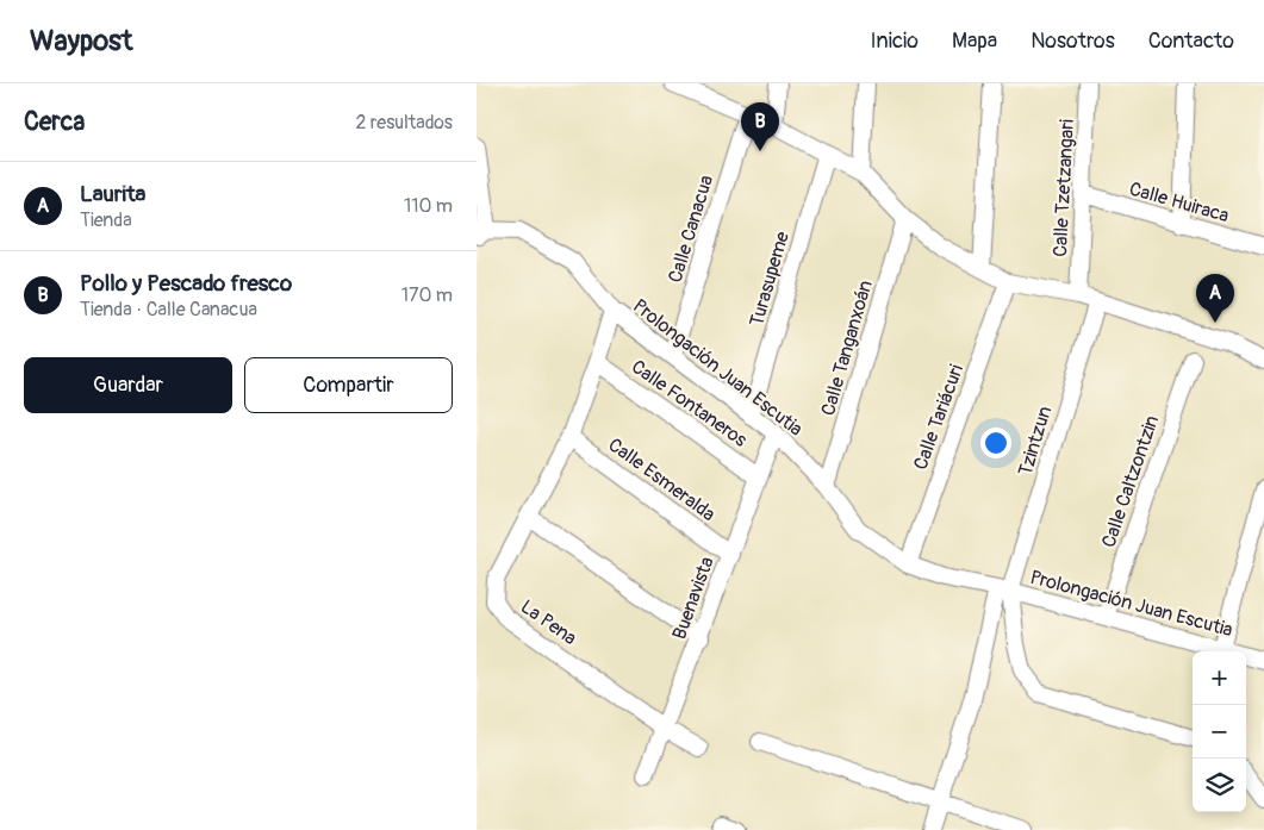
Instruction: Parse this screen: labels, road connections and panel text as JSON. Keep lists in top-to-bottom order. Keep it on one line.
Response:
{"streets":{"street":["Calle Tzetzangari","Calle Huiraca","Calle Canacua","Turasupeme","Calle Tanganxoán","Prolongación Juan Escutia","Calle Fontaneros","Calle Tariácuri","Tzintzun","Calle Esmeralda","Calle Caltzontzin","Buenavista","La Pena"]},"crossings":[["Calle Tzetzangari","Calle Huiraca"],["Calle Canacua","Prolongación Juan Escutia"],["Turasupeme","Prolongación Juan Escutia"],["Calle Tanganxoán","Prolongación Juan Escutia"],["Prolongación Juan Escutia","Calle Tariácuri"],["Prolongación Juan Escutia","Tzintzun"],["Prolongación Juan Escutia","Calle Caltzontzin"],["Prolongación Juan Escutia","Buenavista"],["Prolongación Juan Escutia","La Pena"],["Calle Fontaneros","Buenavista"],["Calle Fontaneros","La Pena"],["Calle Esmeralda","Buenavista"],["Calle Esmeralda","La Pena"],["Buenavista","La Pena"]],"page":{"header":"Waypost","nav":["Inicio","Mapa","Nosotros","Contacto"],"heading":["Cerca","2 resultados"],"pins":["B","A"],"list":[{"mark":"A","name":"Laurita","note":"Tienda","value":"110 m"},{"mark":"B","name":"Pollo y Pescado fresco","note":"Tienda · Calle Canacua","value":"170 m"}],"buttons":["Guardar","Compartir"],"map_buttons":["+","−"]}}
